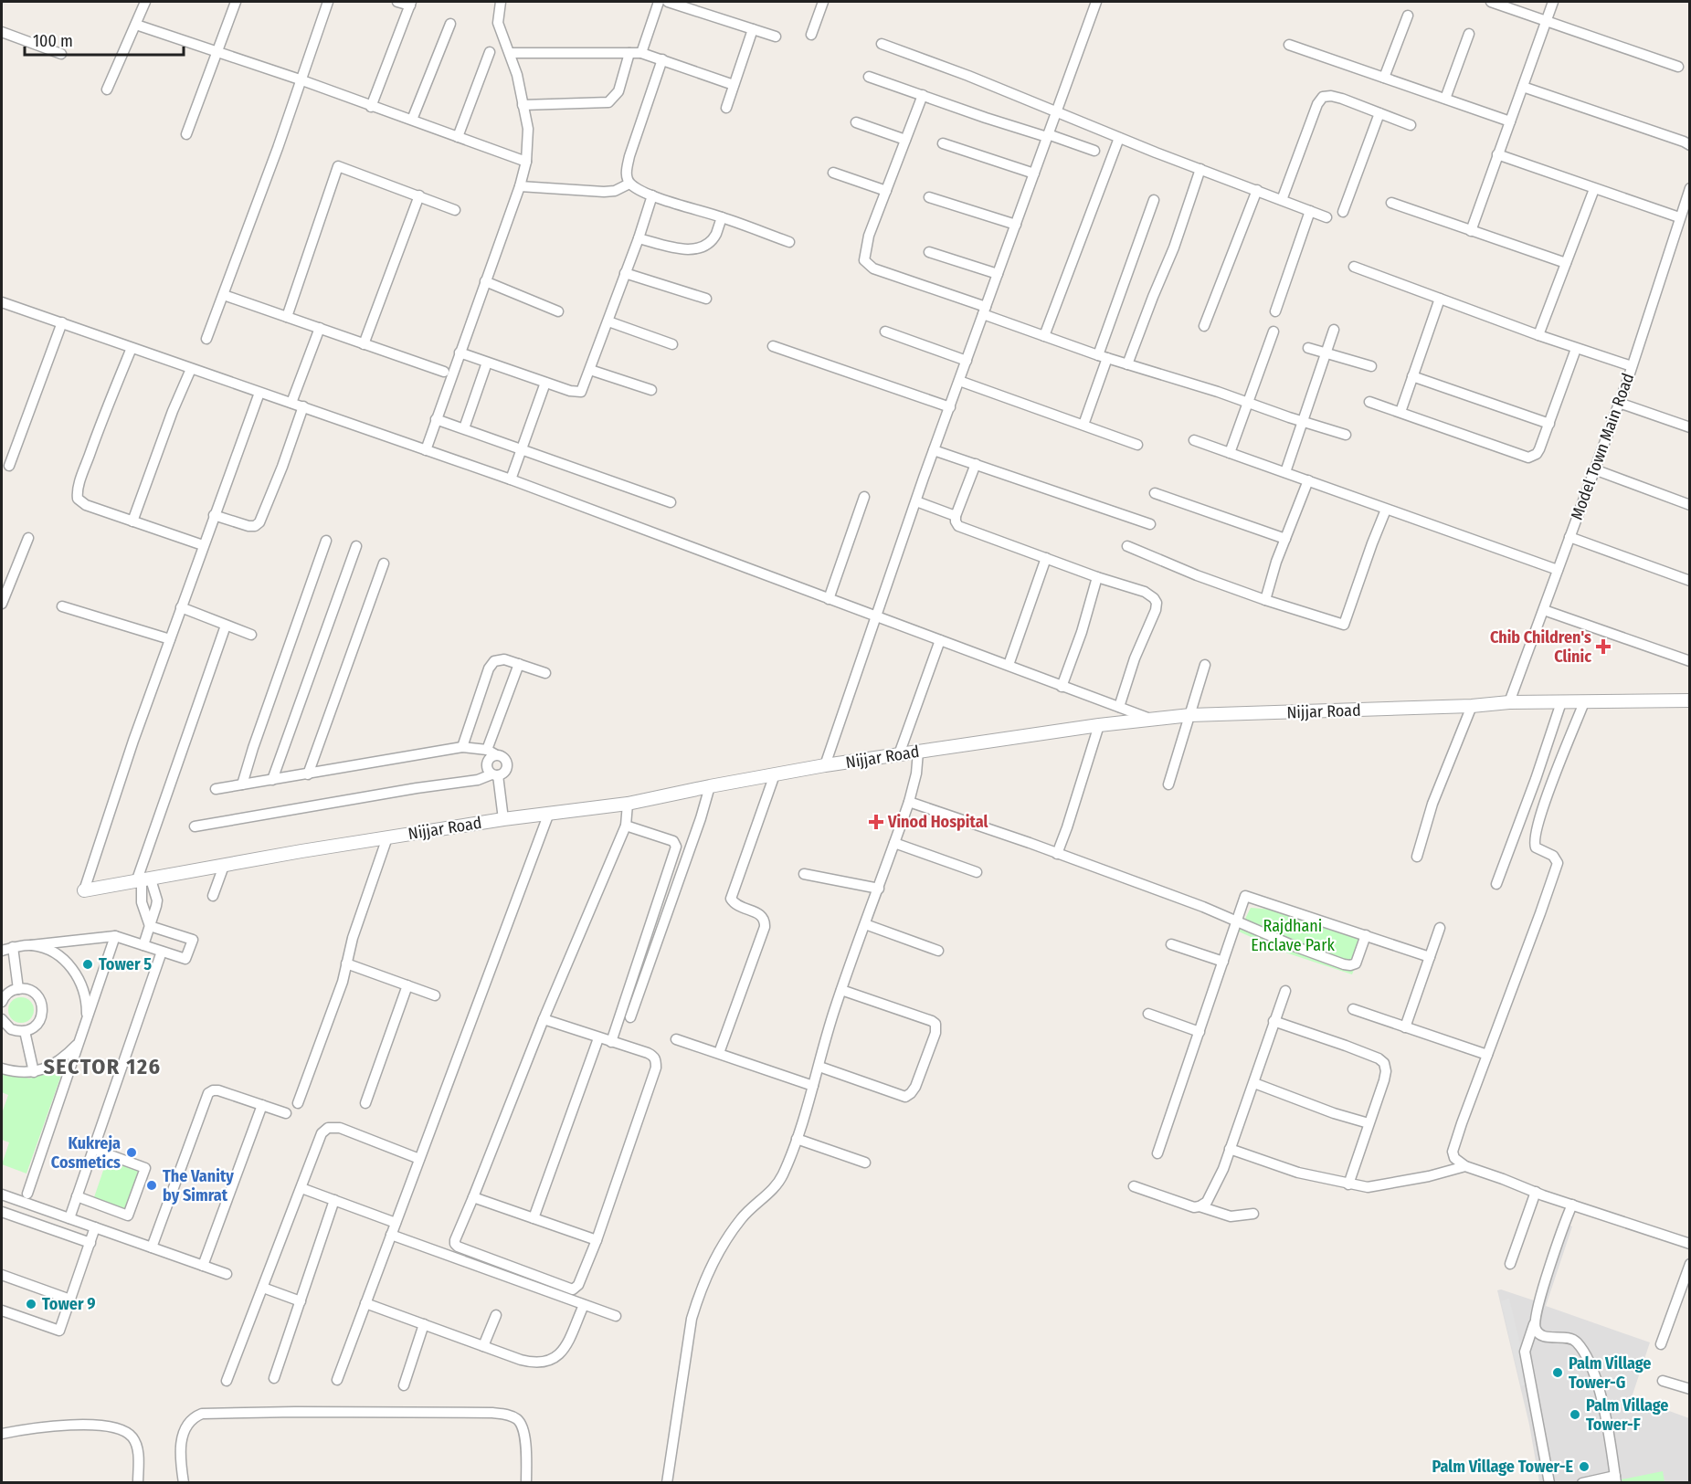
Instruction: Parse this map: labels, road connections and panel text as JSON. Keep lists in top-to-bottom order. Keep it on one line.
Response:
{"streets":{"street":["Model Town Main Road","Nijjar Road"]},"crossings":[["Model Town Main Road","Nijjar Road"]],"districts":["SECTOR 126"],"parks":["Rajdhani Enclave Park"],"places":{"health":["Chib Children's Clinic","Vinod Hospital"],"other":["Tower 5","Kukreja Cosmetics","The Vanity by Simrat","Tower 9","Palm Village Tower-G","Palm Village Tower-F","Palm Village Tower-E"]},"scale_bar":"100 m"}
